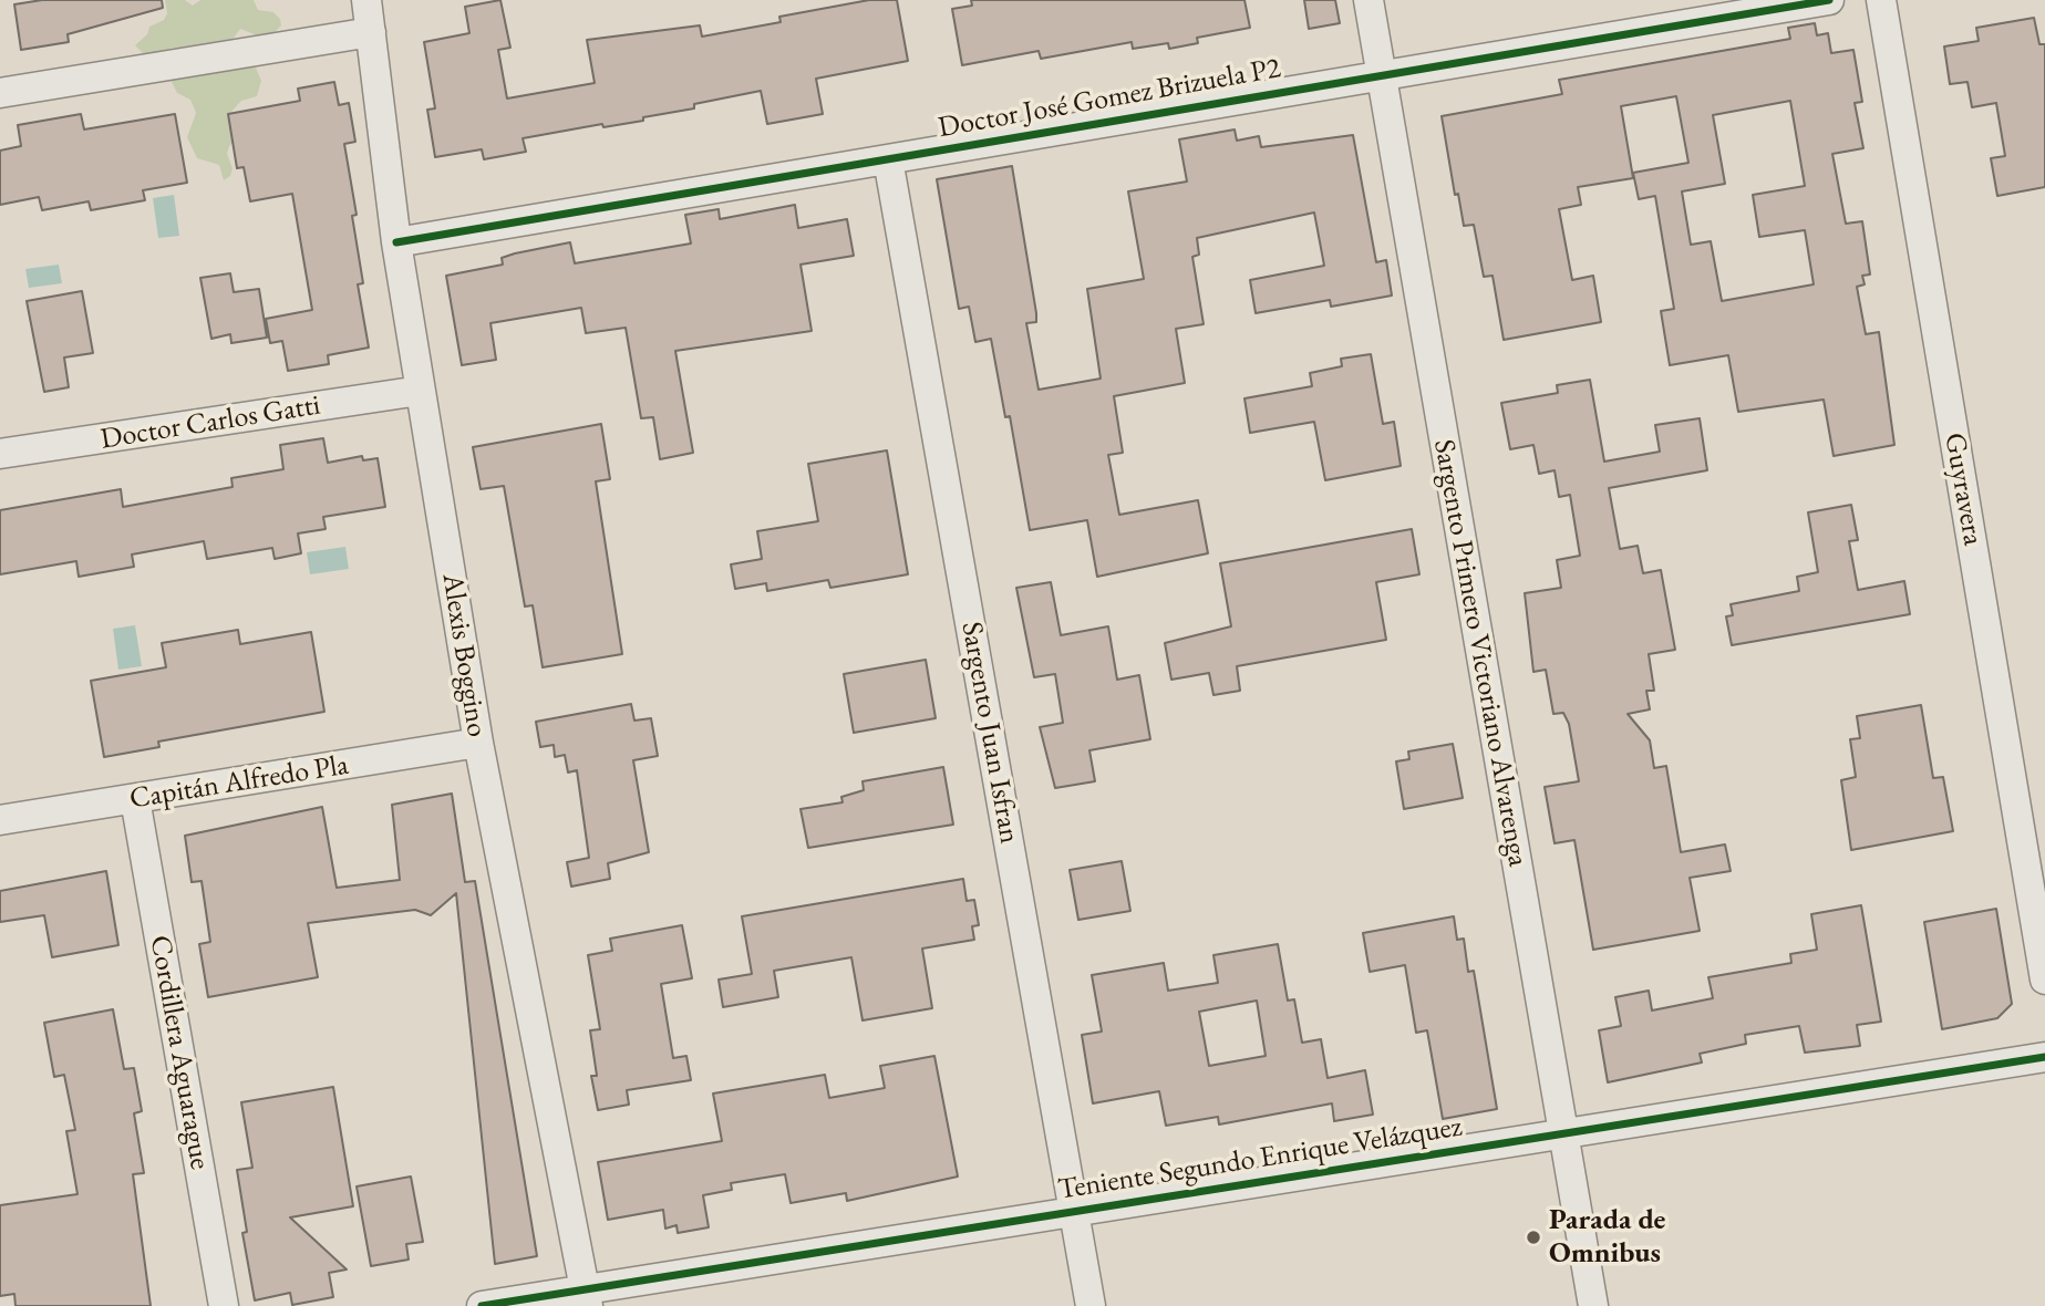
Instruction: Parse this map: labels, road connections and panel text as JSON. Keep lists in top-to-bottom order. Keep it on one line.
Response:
{"streets":{"street":["Doctor José Gomez Brizuela P2","Doctor Carlos Gatti","Guyravera","Sargento Primero Victoriano Alvarenga","Alexis Boggino","Sargento Juan Isfran","Capitán Alfredo Pla","Cordillera Aguarague","Teniente Segundo Enrique Velázquez"]},"crossings":[["Doctor José Gomez Brizuela P2","Sargento Primero Victoriano Alvarenga"],["Doctor José Gomez Brizuela P2","Alexis Boggino"],["Doctor José Gomez Brizuela P2","Sargento Juan Isfran"],["Doctor Carlos Gatti","Alexis Boggino"],["Sargento Primero Victoriano Alvarenga","Teniente Segundo Enrique Velázquez"],["Alexis Boggino","Capitán Alfredo Pla"],["Alexis Boggino","Teniente Segundo Enrique Velázquez"],["Sargento Juan Isfran","Teniente Segundo Enrique Velázquez"],["Capitán Alfredo Pla","Cordillera Aguarague"]],"places":["Parada de Omnibus"]}
